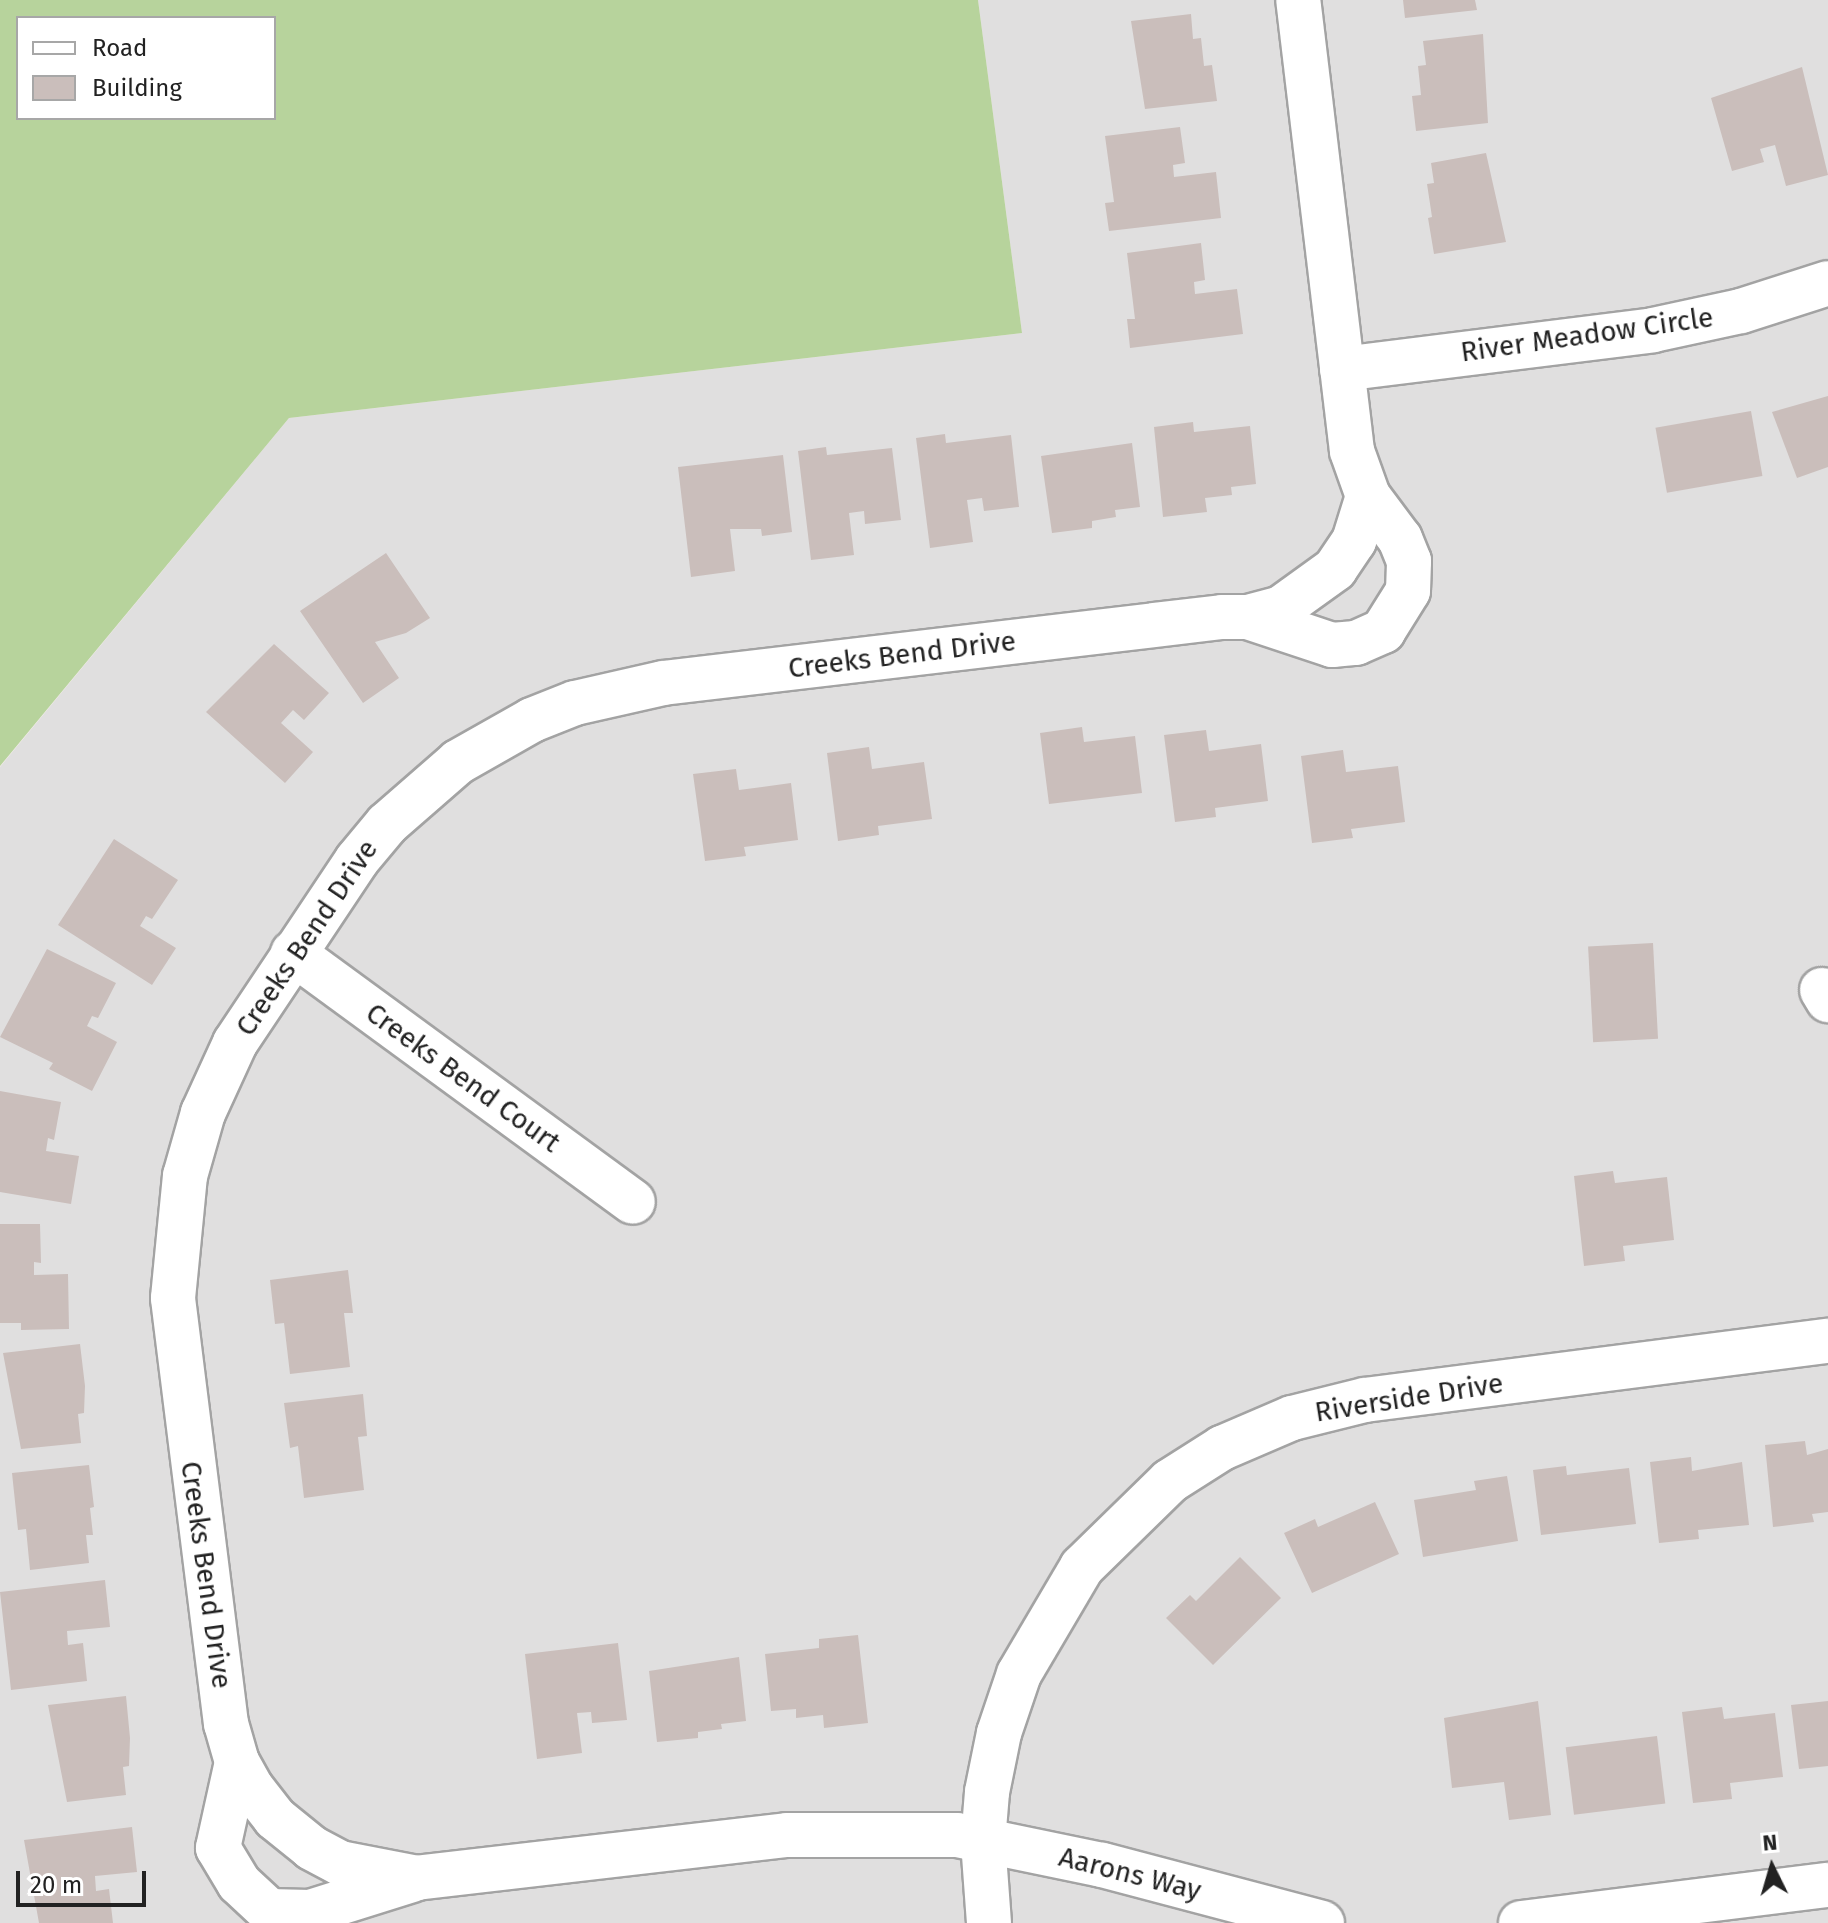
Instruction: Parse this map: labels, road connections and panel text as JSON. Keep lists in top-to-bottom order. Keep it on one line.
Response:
{"streets":{"street":["River Meadow Circle","Creeks Bend Drive","Creeks Bend Court","Riverside Drive","Aarons Way"]},"crossings":[["Creeks Bend Drive","Creeks Bend Court"],["Creeks Bend Drive","Riverside Drive"],["Creeks Bend Drive","Aarons Way"],["Riverside Drive","Aarons Way"]],"legend":["Road","Building"],"scale_bar":"20 m","north":"top"}
